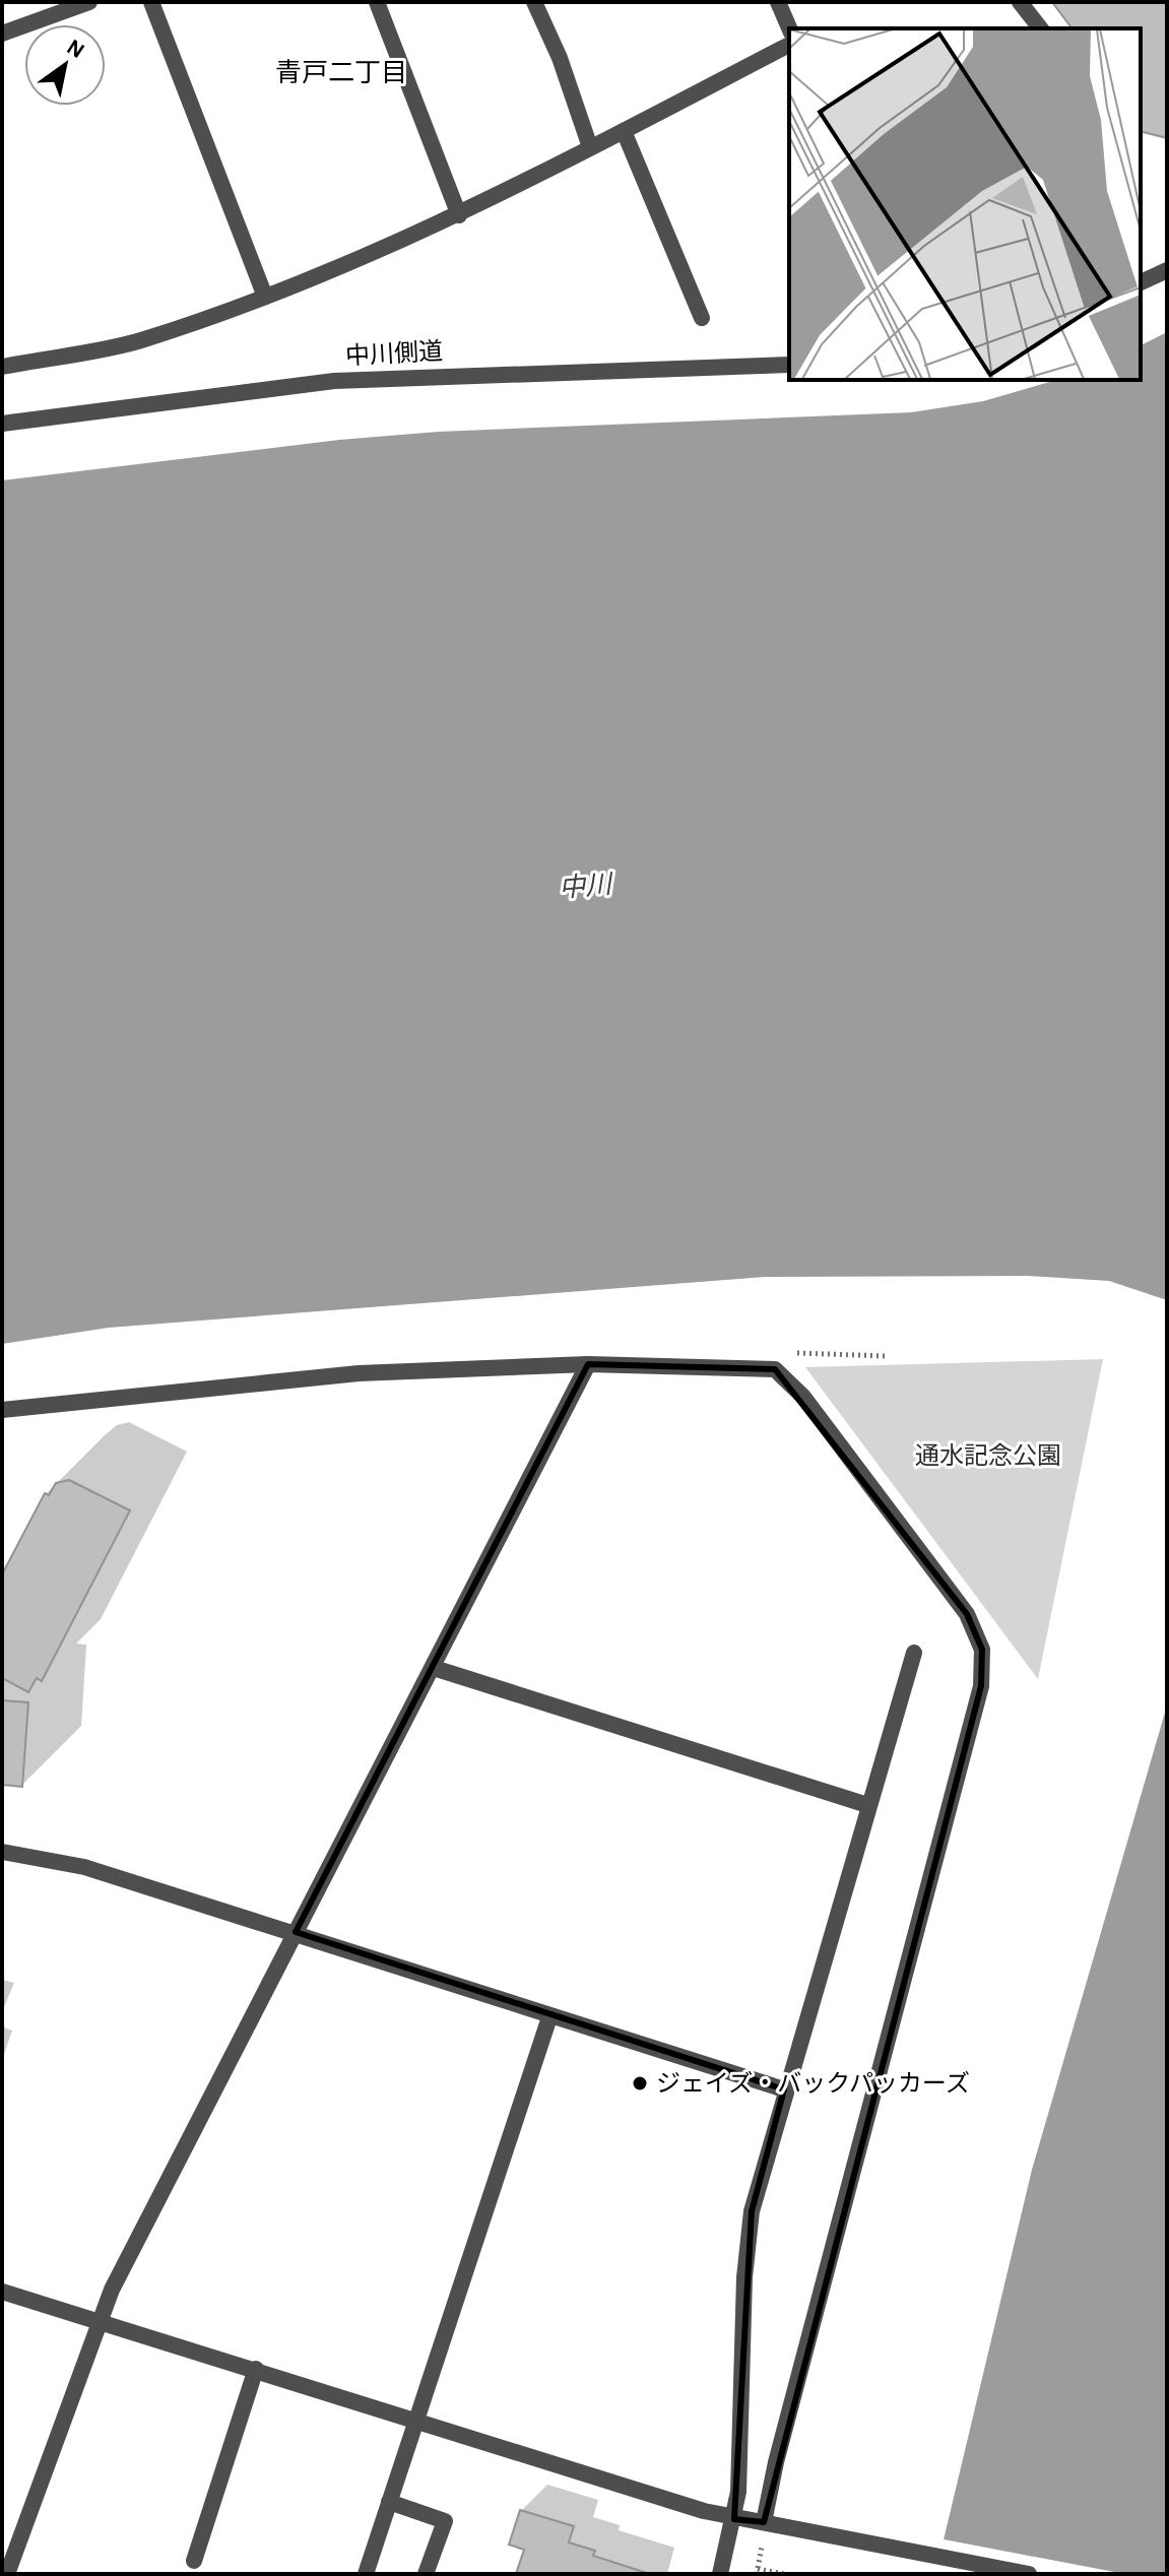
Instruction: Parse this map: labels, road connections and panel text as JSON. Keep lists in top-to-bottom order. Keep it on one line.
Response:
{"streets":{"street":["中川側道"]},"districts":["青戸二丁目"],"water":["中川"],"parks":["通水記念公園"],"places":["ジェイズ・バックパッカーズ"],"north":"top right"}
